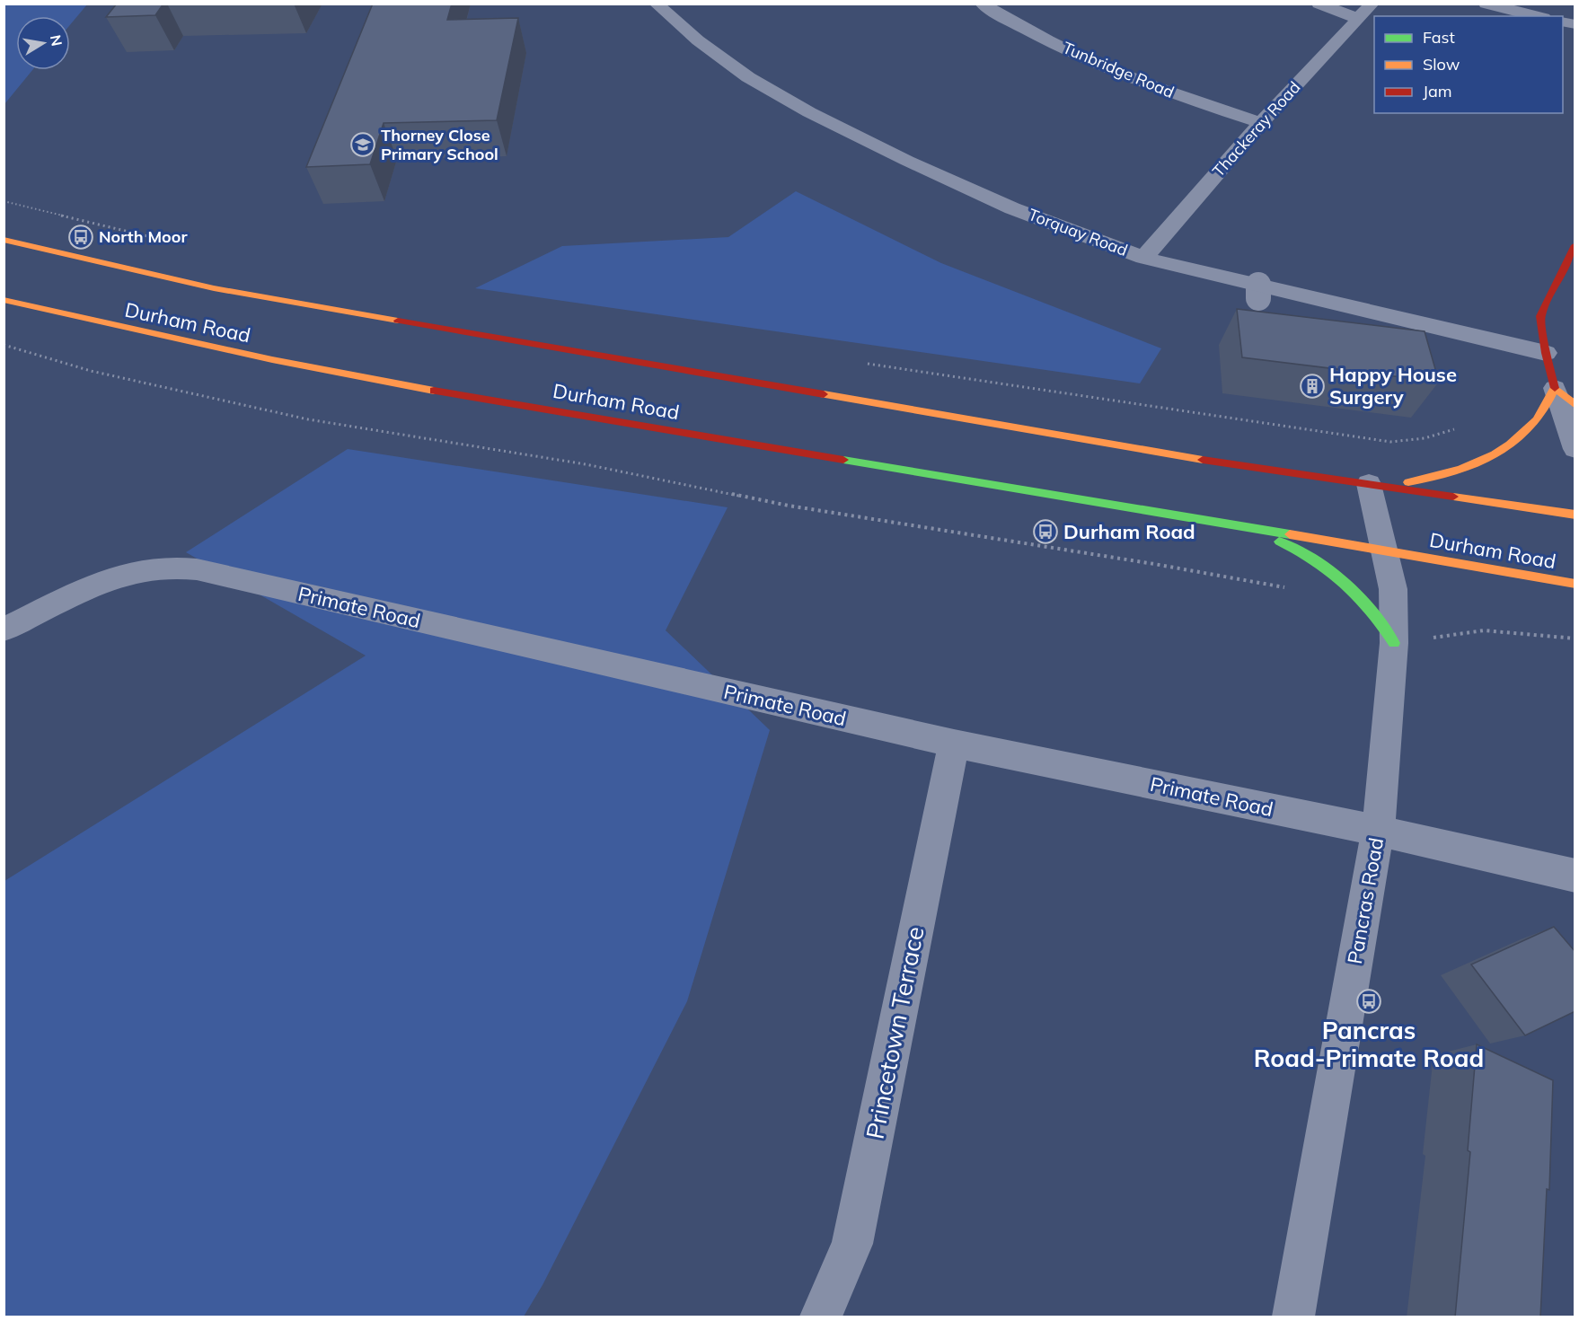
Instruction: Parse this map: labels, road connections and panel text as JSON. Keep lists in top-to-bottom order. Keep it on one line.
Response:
{"streets":{"main road":["Durham Road"],"street":["Tunbridge Road","Thackeray Road","Torquay Road","Primate Road","Pancras Road","Princetown Terrace"]},"crossings":[["Tunbridge Road","Thackeray Road"],["Thackeray Road","Torquay Road"],["Durham Road","Pancras Road"],["Primate Road","Pancras Road"],["Primate Road","Princetown Terrace"]],"places":{"school or university":["Thorney Close Primary School"],"bus stop":["North Moor","Durham Road","Pancras Road-Primate Road"],"building":["Happy House Surgery"]},"legend":["Fast","Slow","Jam"],"north":"right"}
